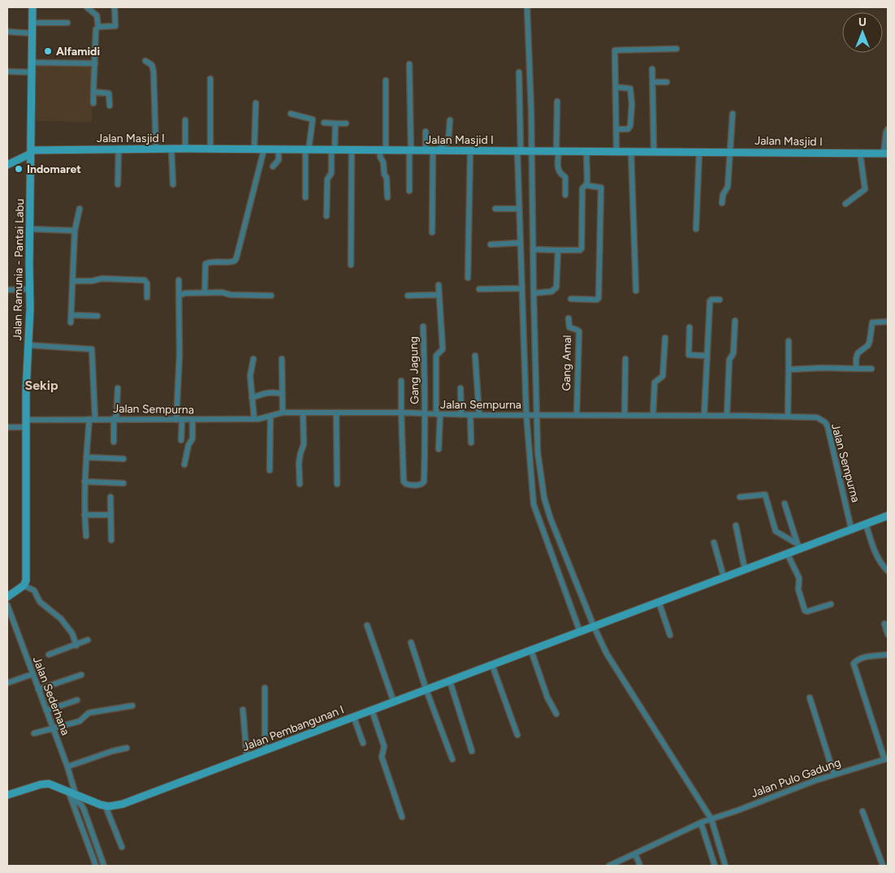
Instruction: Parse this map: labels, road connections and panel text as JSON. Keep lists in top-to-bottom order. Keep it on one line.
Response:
{"streets":{"main road":["Jalan Masjid I","Jalan Ramunia - Pantai Labu","Jalan Pembangunan I"],"street":["Gang Amal","Gang Jagung","Jalan Sempurna","Jalan Sederhana","Jalan Pulo Gadung"]},"crossings":[["Jalan Masjid I","Jalan Ramunia - Pantai Labu"],["Jalan Ramunia - Pantai Labu","Jalan Sempurna"],["Gang Amal","Jalan Sempurna"],["Gang Jagung","Jalan Sempurna"],["Jalan Sempurna","Jalan Pembangunan I"]],"districts":["Sekip"],"places":["Alfamidi","Indomaret"],"north":"top"}
